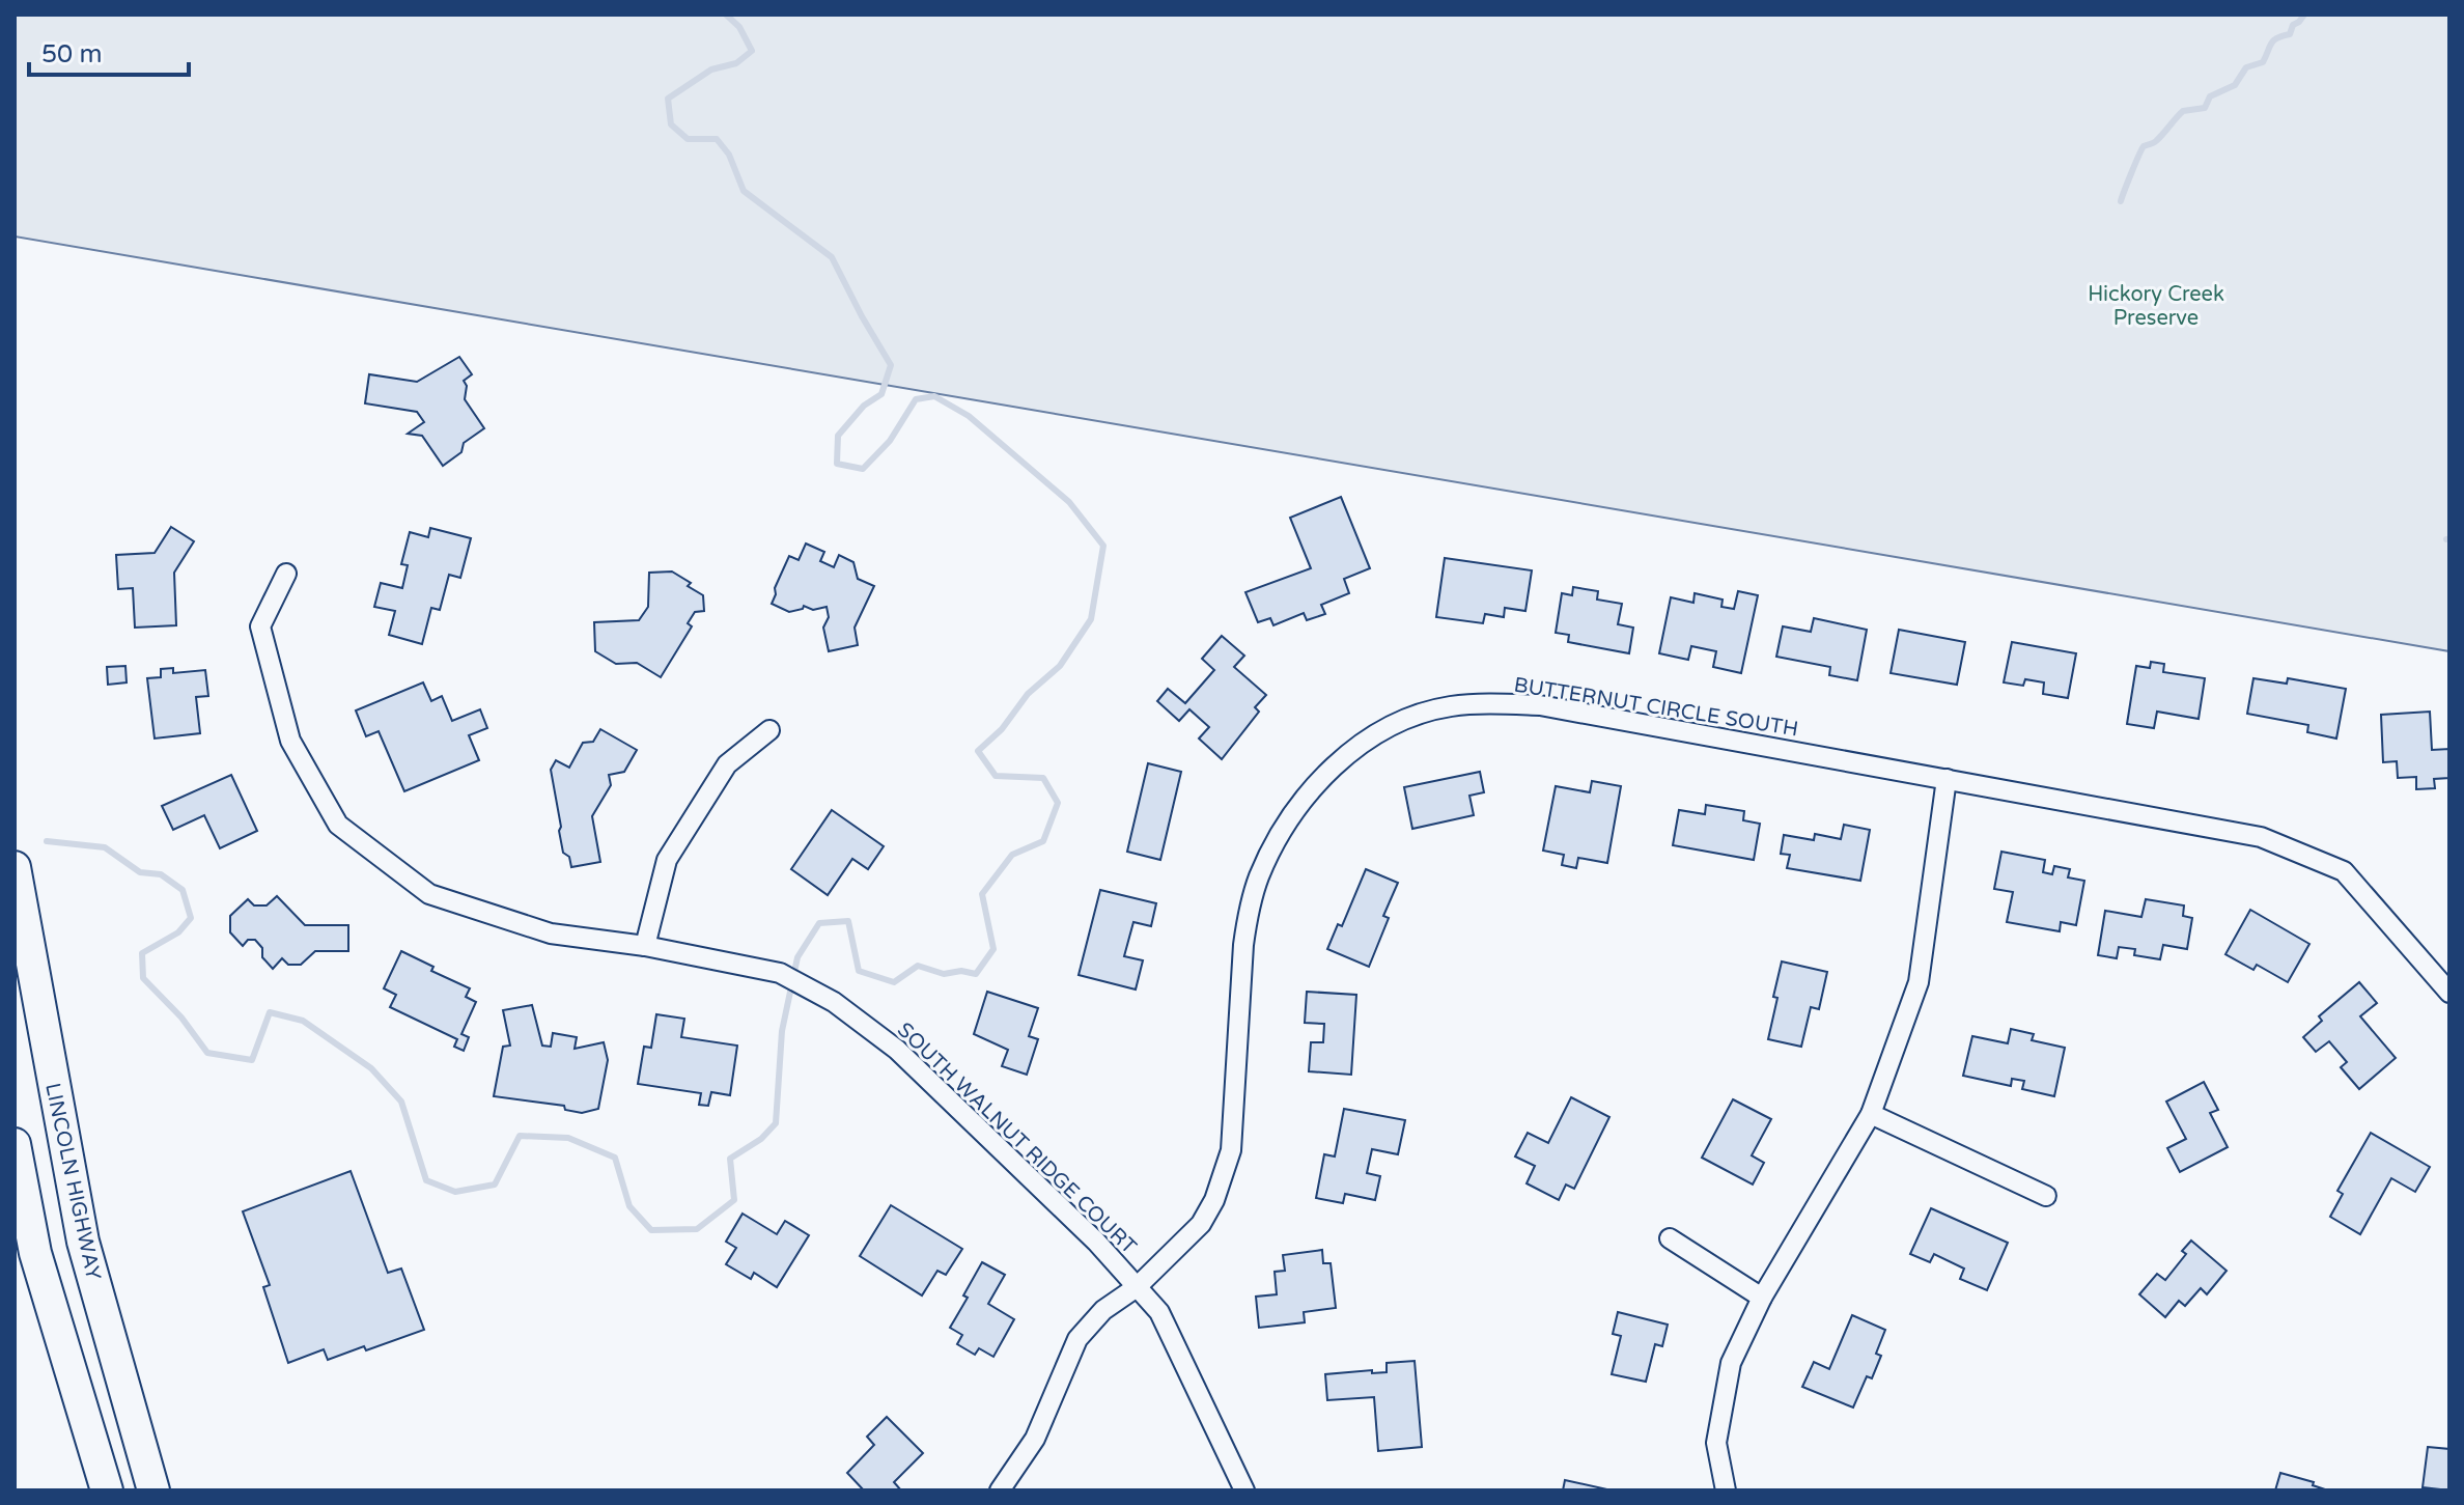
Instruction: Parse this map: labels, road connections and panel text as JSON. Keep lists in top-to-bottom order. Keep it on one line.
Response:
{"streets":{"main road":["LINCOLN HIGHWAY"],"street":["BUTTERNUT CIRCLE SOUTH","SOUTH WALNUT RIDGE COURT"]},"crossings":[["BUTTERNUT CIRCLE SOUTH","SOUTH WALNUT RIDGE COURT"]],"parks":["Hickory Creek Preserve"],"scale_bar":"50 m"}
